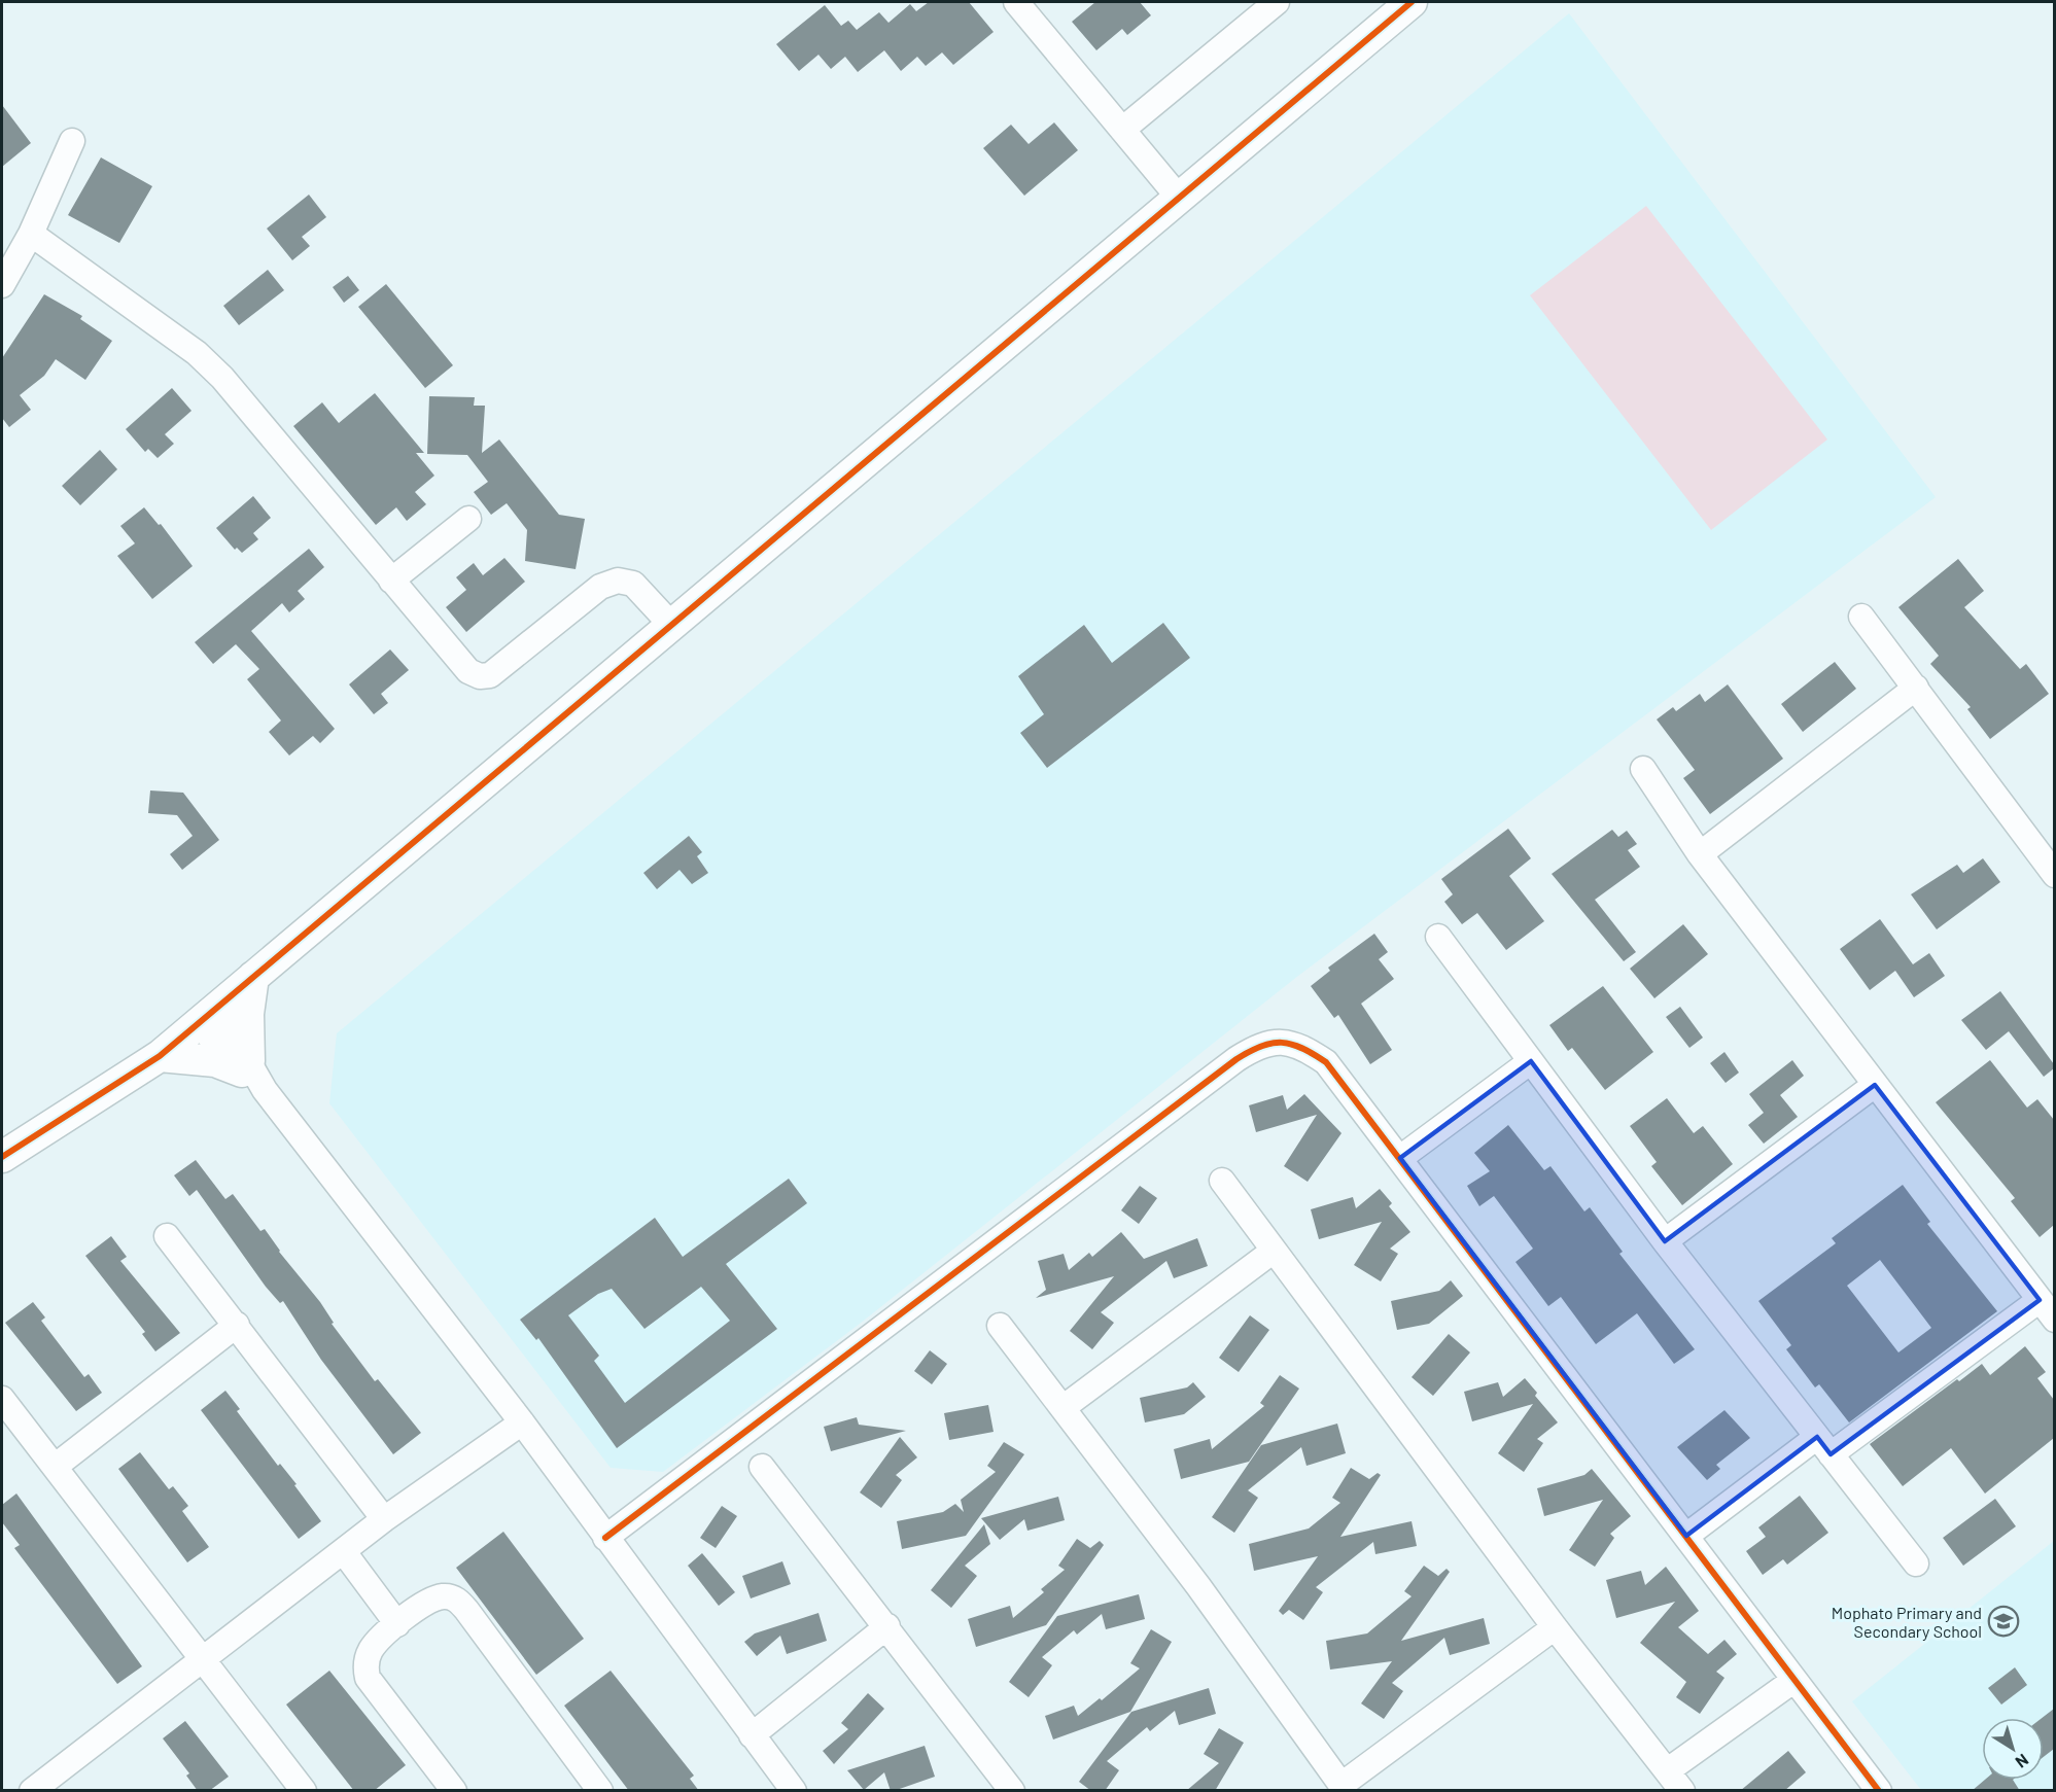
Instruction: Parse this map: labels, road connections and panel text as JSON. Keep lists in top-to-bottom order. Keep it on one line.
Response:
{"places":{"school or university":["Mophato Primary and Secondary School"]},"north":"bottom right"}
